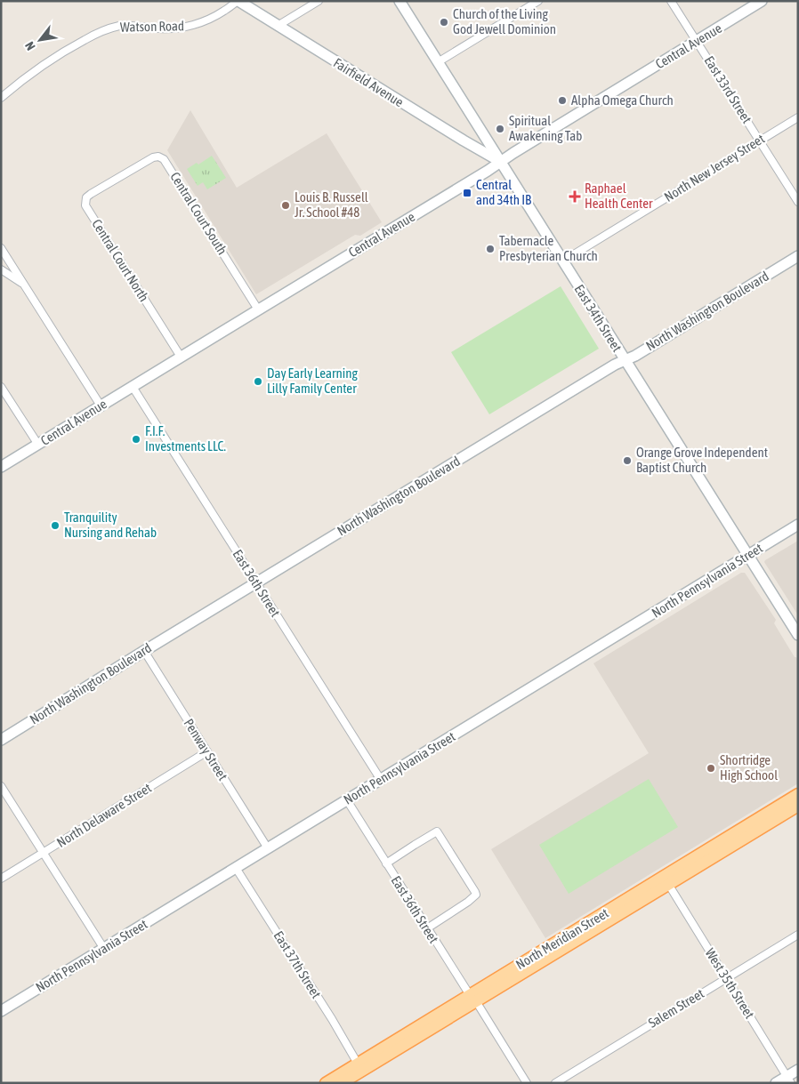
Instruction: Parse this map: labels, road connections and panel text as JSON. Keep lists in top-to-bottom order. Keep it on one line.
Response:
{"streets":{"main road":["North Meridian Street"],"street":["Watson Road","Central Avenue","Fairfield Avenue","East 33rd Street","North New Jersey Street","Central Court South","Central Court North","North Washington Boulevard","East 34th Street","North Pennsylvania Street","East 36th Street","Penway Street","North Delaware Street","East 37th Street","West 35th Street","Salem Street"]},"crossings":[["Watson Road","Fairfield Avenue"],["Central Avenue","Fairfield Avenue"],["Central Avenue","East 33rd Street"],["Central Avenue","Central Court South"],["Central Avenue","Central Court North"],["Central Avenue","East 34th Street"],["Central Avenue","East 36th Street"],["Fairfield Avenue","East 34th Street"],["East 33rd Street","North New Jersey Street"],["North New Jersey Street","East 34th Street"],["Central Court South","Central Court North"],["North Washington Boulevard","East 34th Street"],["North Washington Boulevard","East 36th Street"],["North Washington Boulevard","Penway Street"],["East 34th Street","North Pennsylvania Street"],["North Pennsylvania Street","East 36th Street"],["North Pennsylvania Street","Penway Street"],["North Pennsylvania Street","East 37th Street"],["East 36th Street","North Meridian Street"],["Penway Street","North Delaware Street"],["North Meridian Street","East 37th Street"],["North Meridian Street","West 35th Street"],["West 35th Street","Salem Street"]],"places":{"other":["Church of the Living God Jewell Dominion","Alpha Omega Church","Spiritual Awakening Tab","Louis B. Russell Jr. School #48","Tabernacle Presbyterian Church","Day Early Learning Lilly Family Center","F.I.F. Investments LLC.","Orange Grove Independent Baptist Church","Tranquility Nursing and Rehab","Shortridge High School"],"transit":["Central and 34th IB"],"health":["Raphael Health Center"]},"north":"bottom left"}
